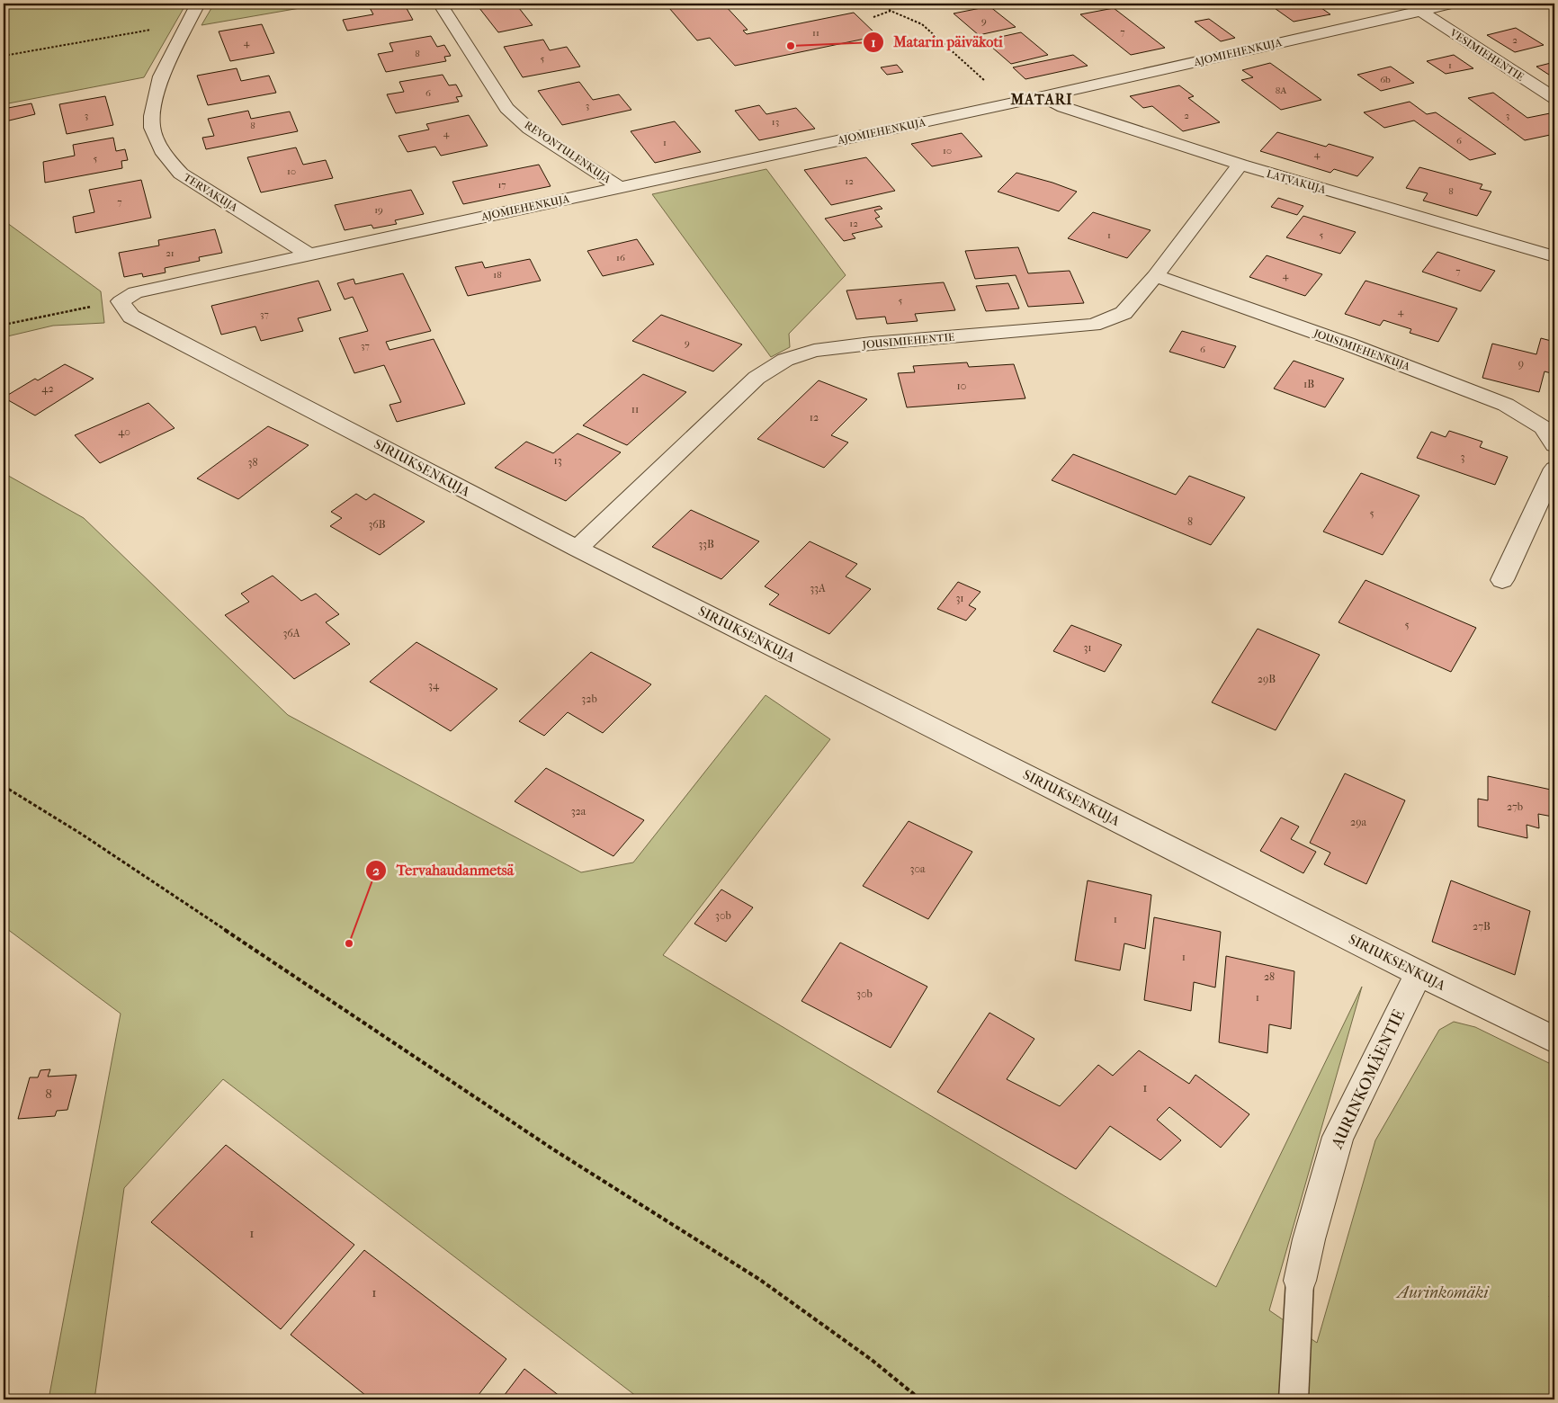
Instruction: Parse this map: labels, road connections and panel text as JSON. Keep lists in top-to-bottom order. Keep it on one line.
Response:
{"streets":{"street":["AJOMIEHENKUJA","VESIMIEHENTIE","REVONTULENKUJA","LATVAKUJA","TERVAKUJA","JOUSIMIEHENTIE","JOUSIMIEHENKUJA","SIRIUKSENKUJA","AURINKOMÄENTIE"]},"crossings":[["AJOMIEHENKUJA","VESIMIEHENTIE"],["AJOMIEHENKUJA","REVONTULENKUJA"],["AJOMIEHENKUJA","LATVAKUJA"],["AJOMIEHENKUJA","TERVAKUJA"],["LATVAKUJA","JOUSIMIEHENTIE"],["JOUSIMIEHENTIE","JOUSIMIEHENKUJA"],["JOUSIMIEHENTIE","SIRIUKSENKUJA"],["SIRIUKSENKUJA","AURINKOMÄENTIE"]],"districts":["MATARI"],"parks":["Aurinkomäki"],"places":["Matarin päiväkoti","Tervahaudanmetsä"],"house_numbers":["9","7","11","2","4","8","5","1","6b","8A","6","3","3","2","3","13","8","4","6","1","10","4","5","10","12","17","8","7","19","12","1","5","21","16","7","18","4","5","4","37","9","37","6","9","1B","10","42","11","12","40","3","13","38","5","8","36B","33B","33A","31","5","36A","31","29B","34","32b","27b","32a","29a","30a","30b","1","27B","1","28","30b","1","1","8","1","1"]}
